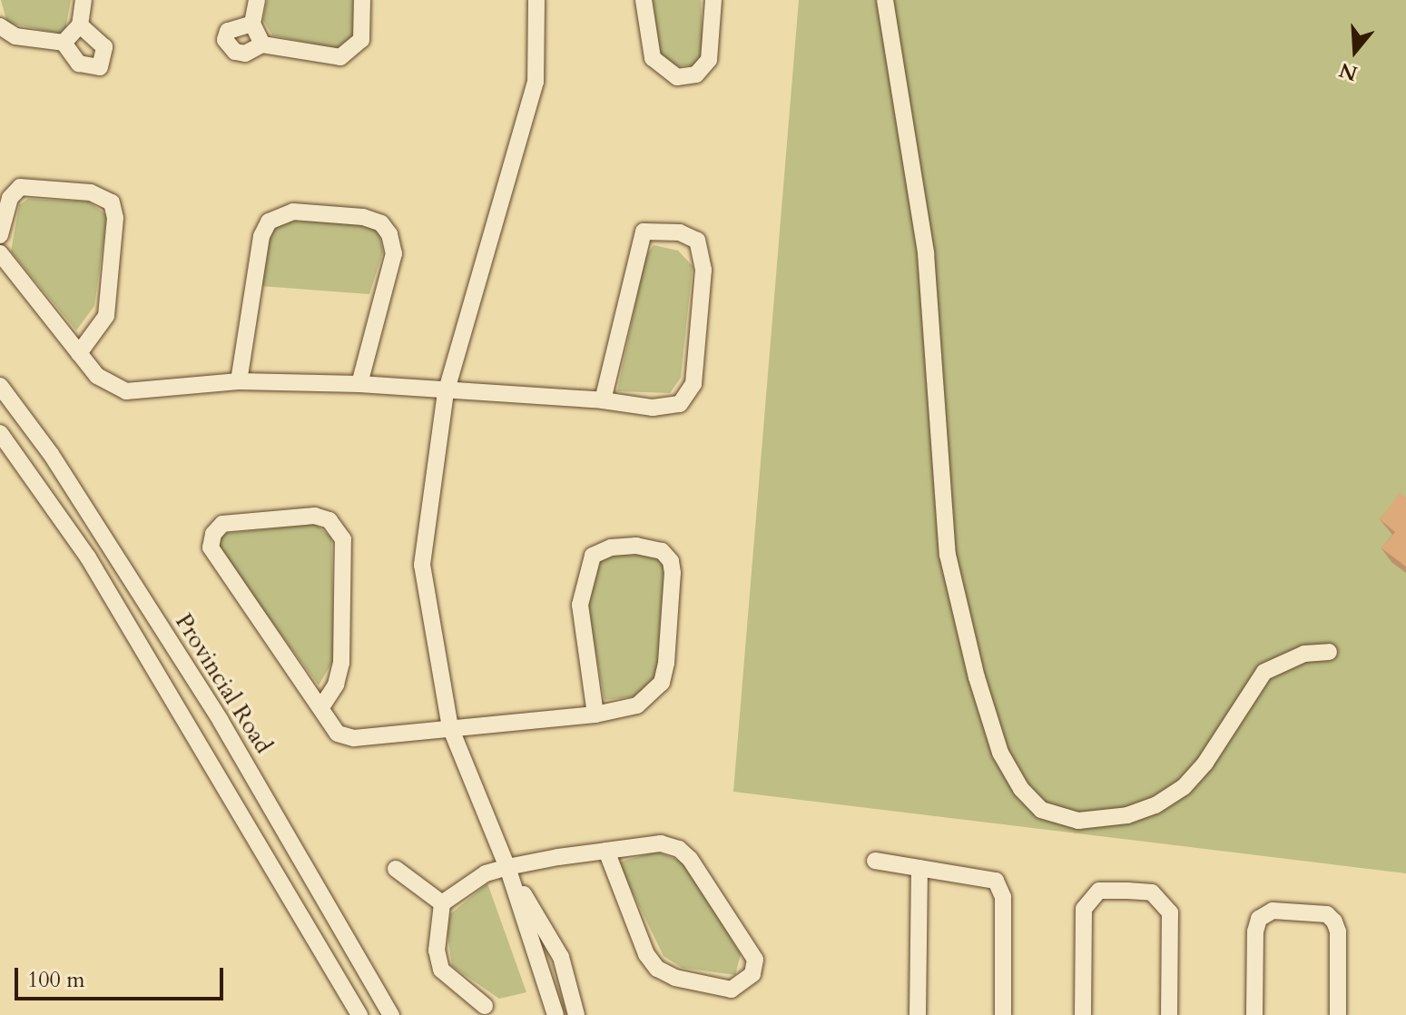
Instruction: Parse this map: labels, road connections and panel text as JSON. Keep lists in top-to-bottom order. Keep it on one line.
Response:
{"streets":{"street":["Provincial Road"]},"scale_bar":"100 m","north":"bottom"}
